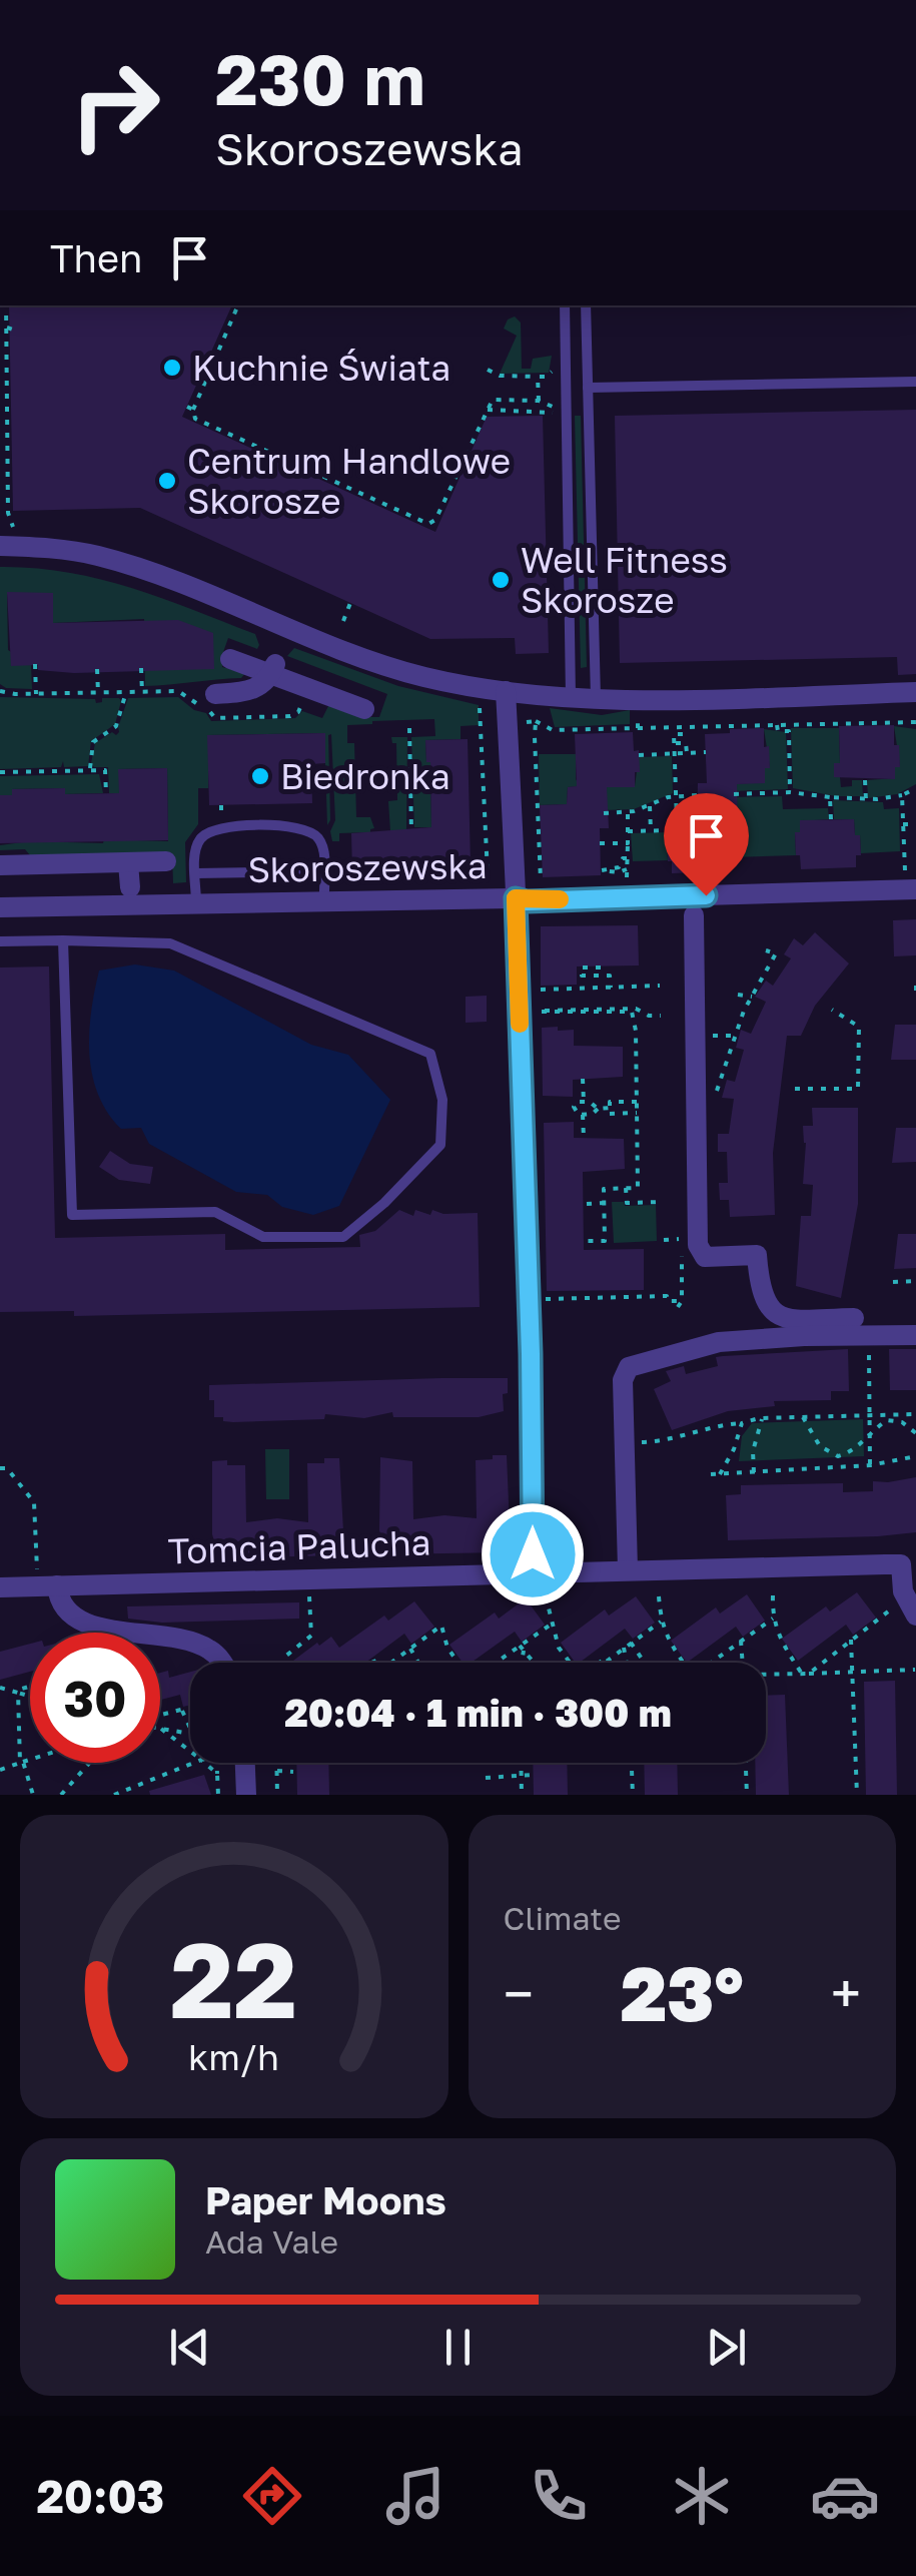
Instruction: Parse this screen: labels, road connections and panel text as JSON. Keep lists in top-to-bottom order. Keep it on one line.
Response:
{"streets":{"street":["Skoroszewska","Tomcia Palucha"]},"places":["Kuchnie Świata","Centrum Handlowe Skorosze","Well Fitness Skorosze","Biedronka"],"page":{"turn":["230 m","Skoroszewska"],"then":"Then","limit":"30","trip":"20:04 · 1 min · 300 m","tile":"Climate","heat":["−","23°","+"],"song":["Paper Moons","Ada Vale"],"tabs":"20:03","gauge":["22","km/h"]}}
